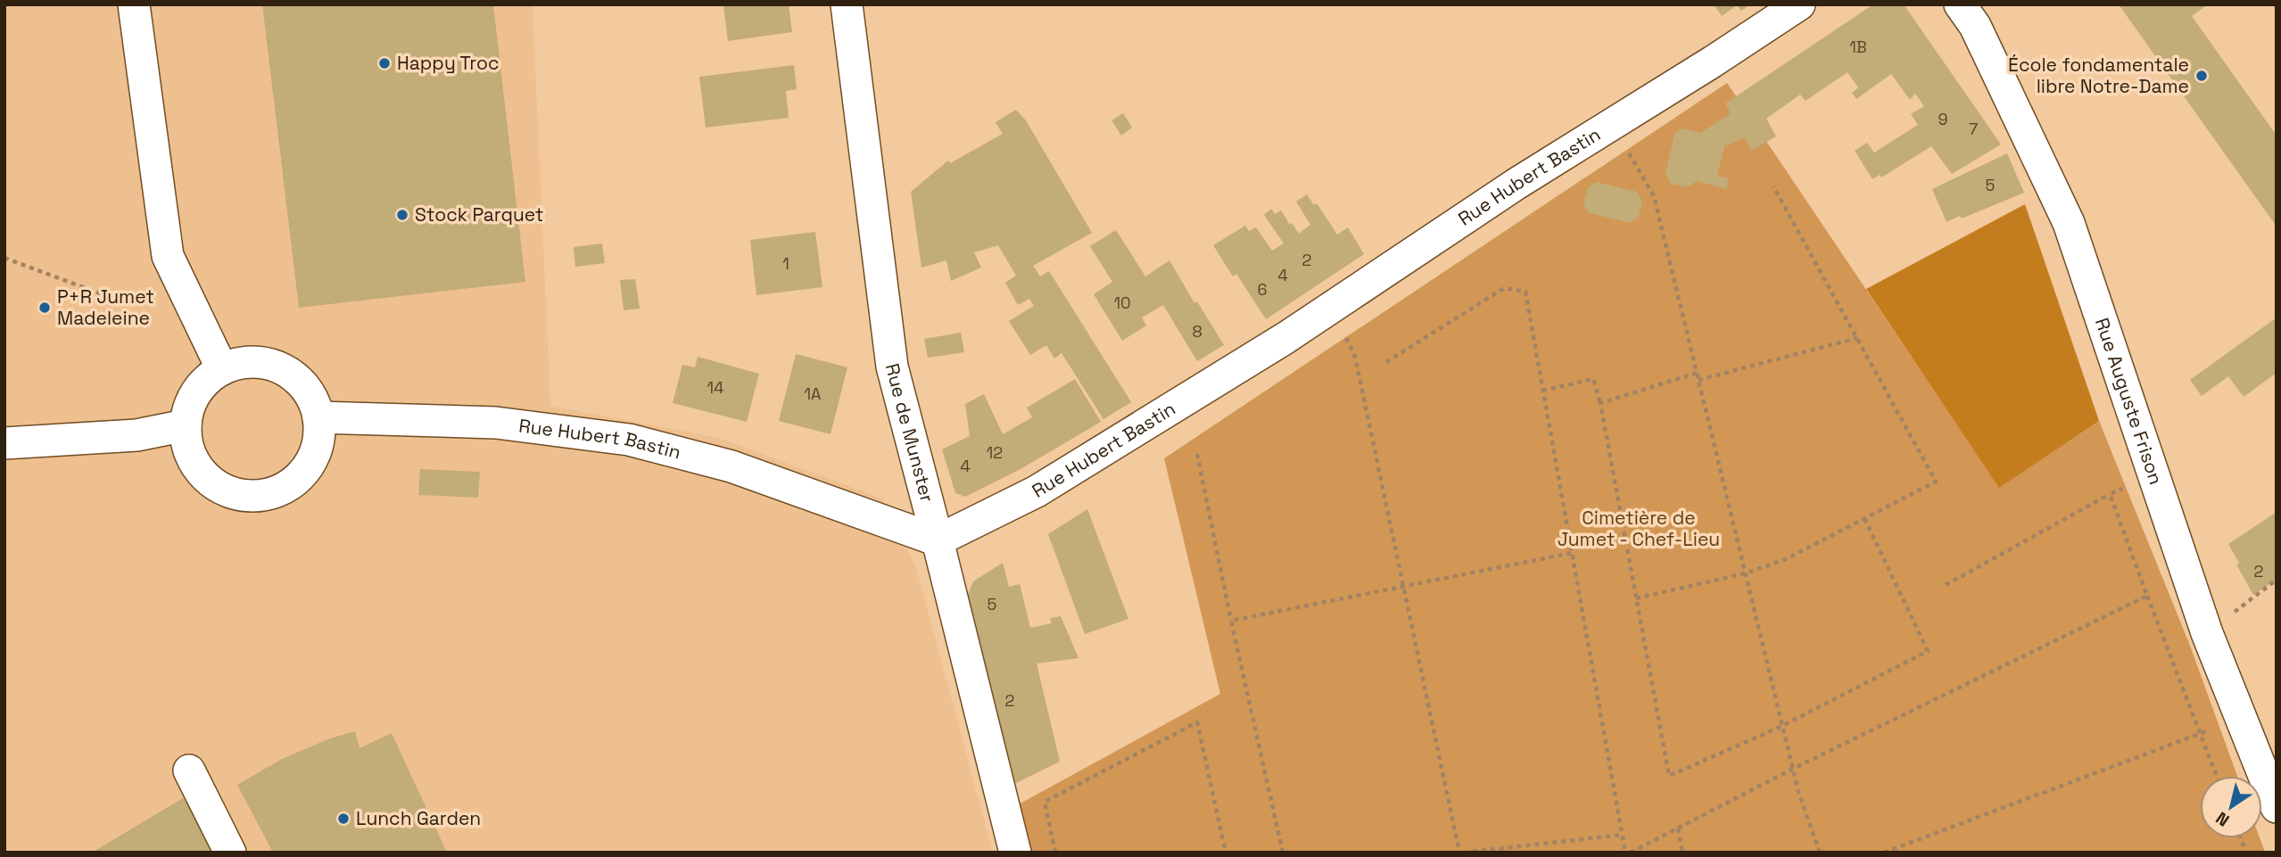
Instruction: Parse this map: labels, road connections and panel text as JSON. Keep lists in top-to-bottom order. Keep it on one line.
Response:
{"streets":{"street":["Rue Hubert Bastin","Rue Auguste Frison","Rue de Munster"]},"crossings":[["Rue Hubert Bastin","Rue de Munster"]],"parks":["Cimetière de Jumet - Chef-Lieu"],"places":["Happy Troc","École fondamentale libre Notre-Dame","Stock Parquet","P+R Jumet Madeleine","Lunch Garden"],"house_numbers":["1B","9","7","5","2","1","4","6","10","8","14","1A","12","4","2","5","2"],"north":"bottom left"}
